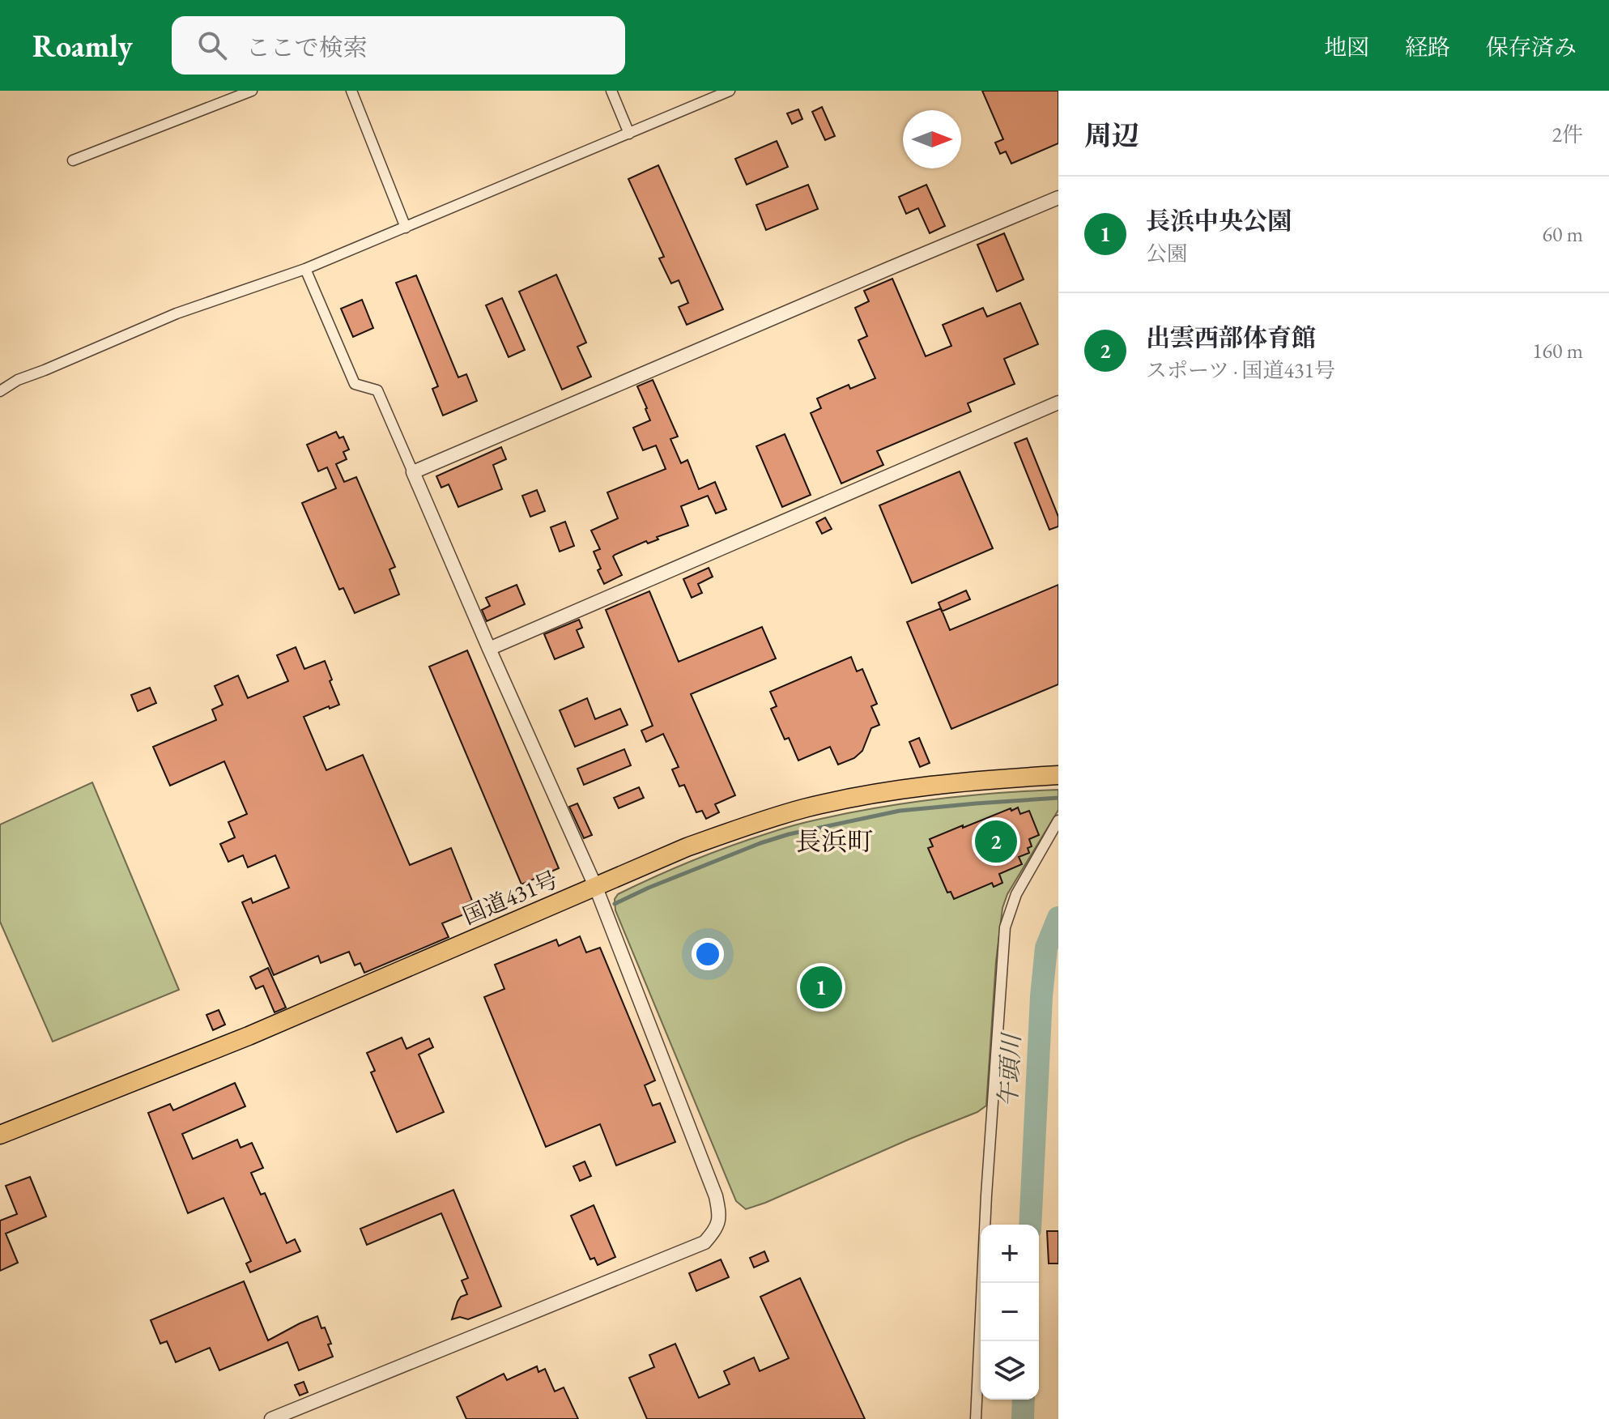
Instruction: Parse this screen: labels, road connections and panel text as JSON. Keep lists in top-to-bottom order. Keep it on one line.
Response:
{"streets":{"highway":["国道431号"]},"districts":["長浜町"],"water":["午頭川"],"north":"right","page":{"header":"Roamly","search":"ここで検索","nav":["地図","経路","保存済み"],"heading":["周辺","2件"],"list":[{"mark":"1","name":"長浜中央公園","note":"公園","value":"60 m"},{"mark":"2","name":"出雲西部体育館","note":"スポーツ · 国道431号","value":"160 m"}],"pins":["2","1"],"map_buttons":["+","−"]}}
